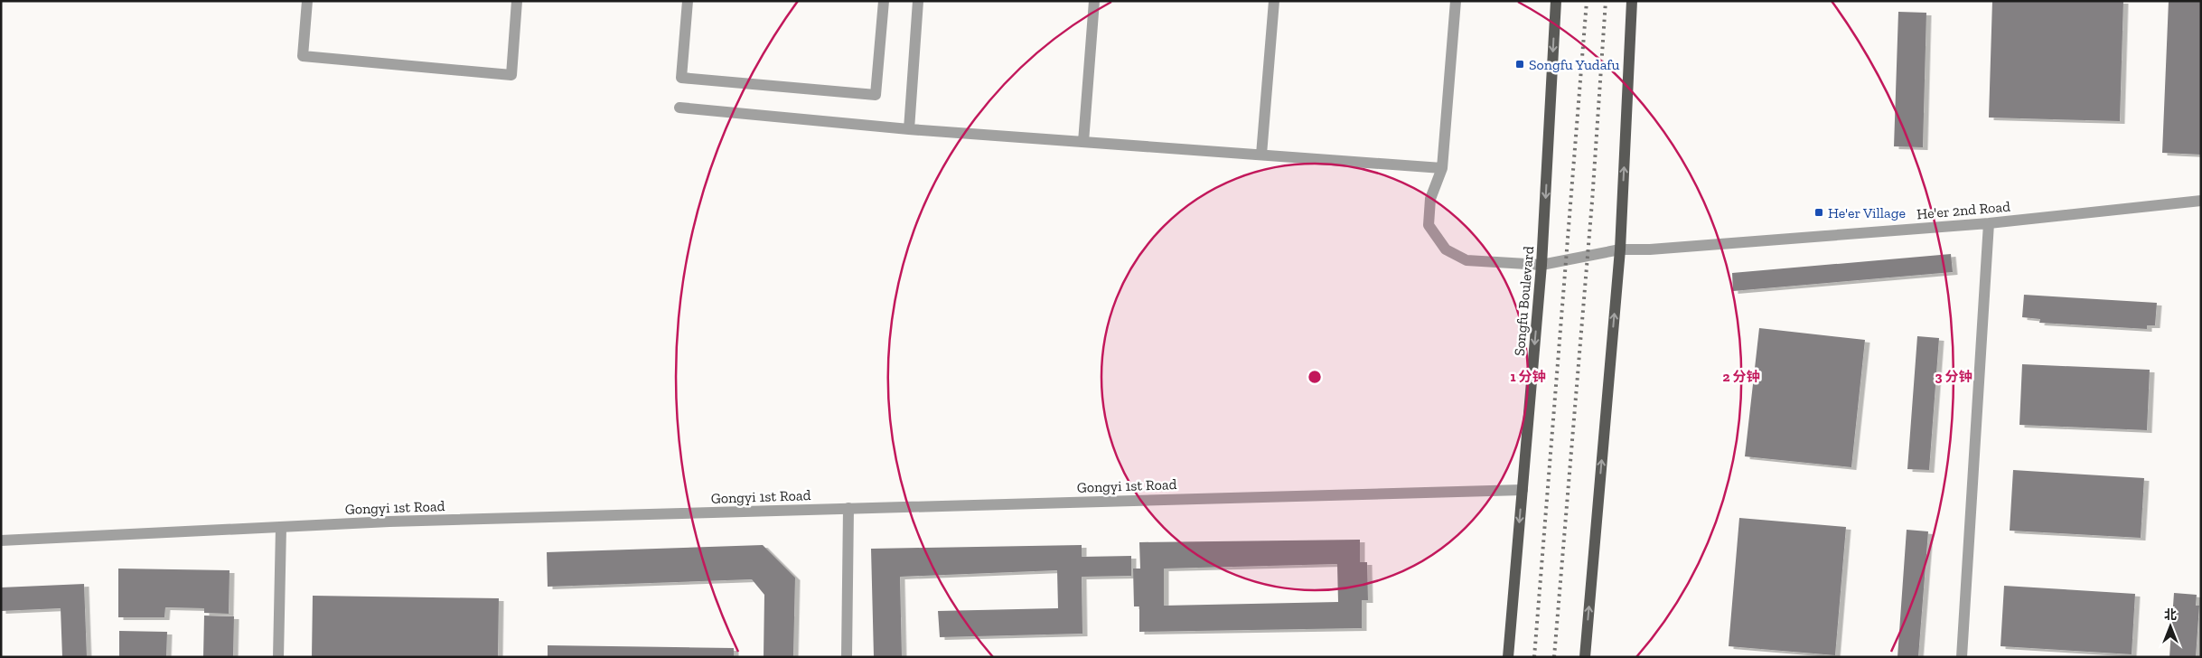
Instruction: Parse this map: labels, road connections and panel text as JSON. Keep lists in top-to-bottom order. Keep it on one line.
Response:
{"streets":{"main road":["Songfu Boulevard"],"street":["He'er 2nd Road","Gongyi 1st Road"]},"crossings":[["He'er 2nd Road","Songfu Boulevard"],["Songfu Boulevard","Gongyi 1st Road"]],"places":{"transit":["Songfu Yudafu","He'er Village"]},"north":"top","rings":["1 分钟","2 分钟","3 分钟"]}
